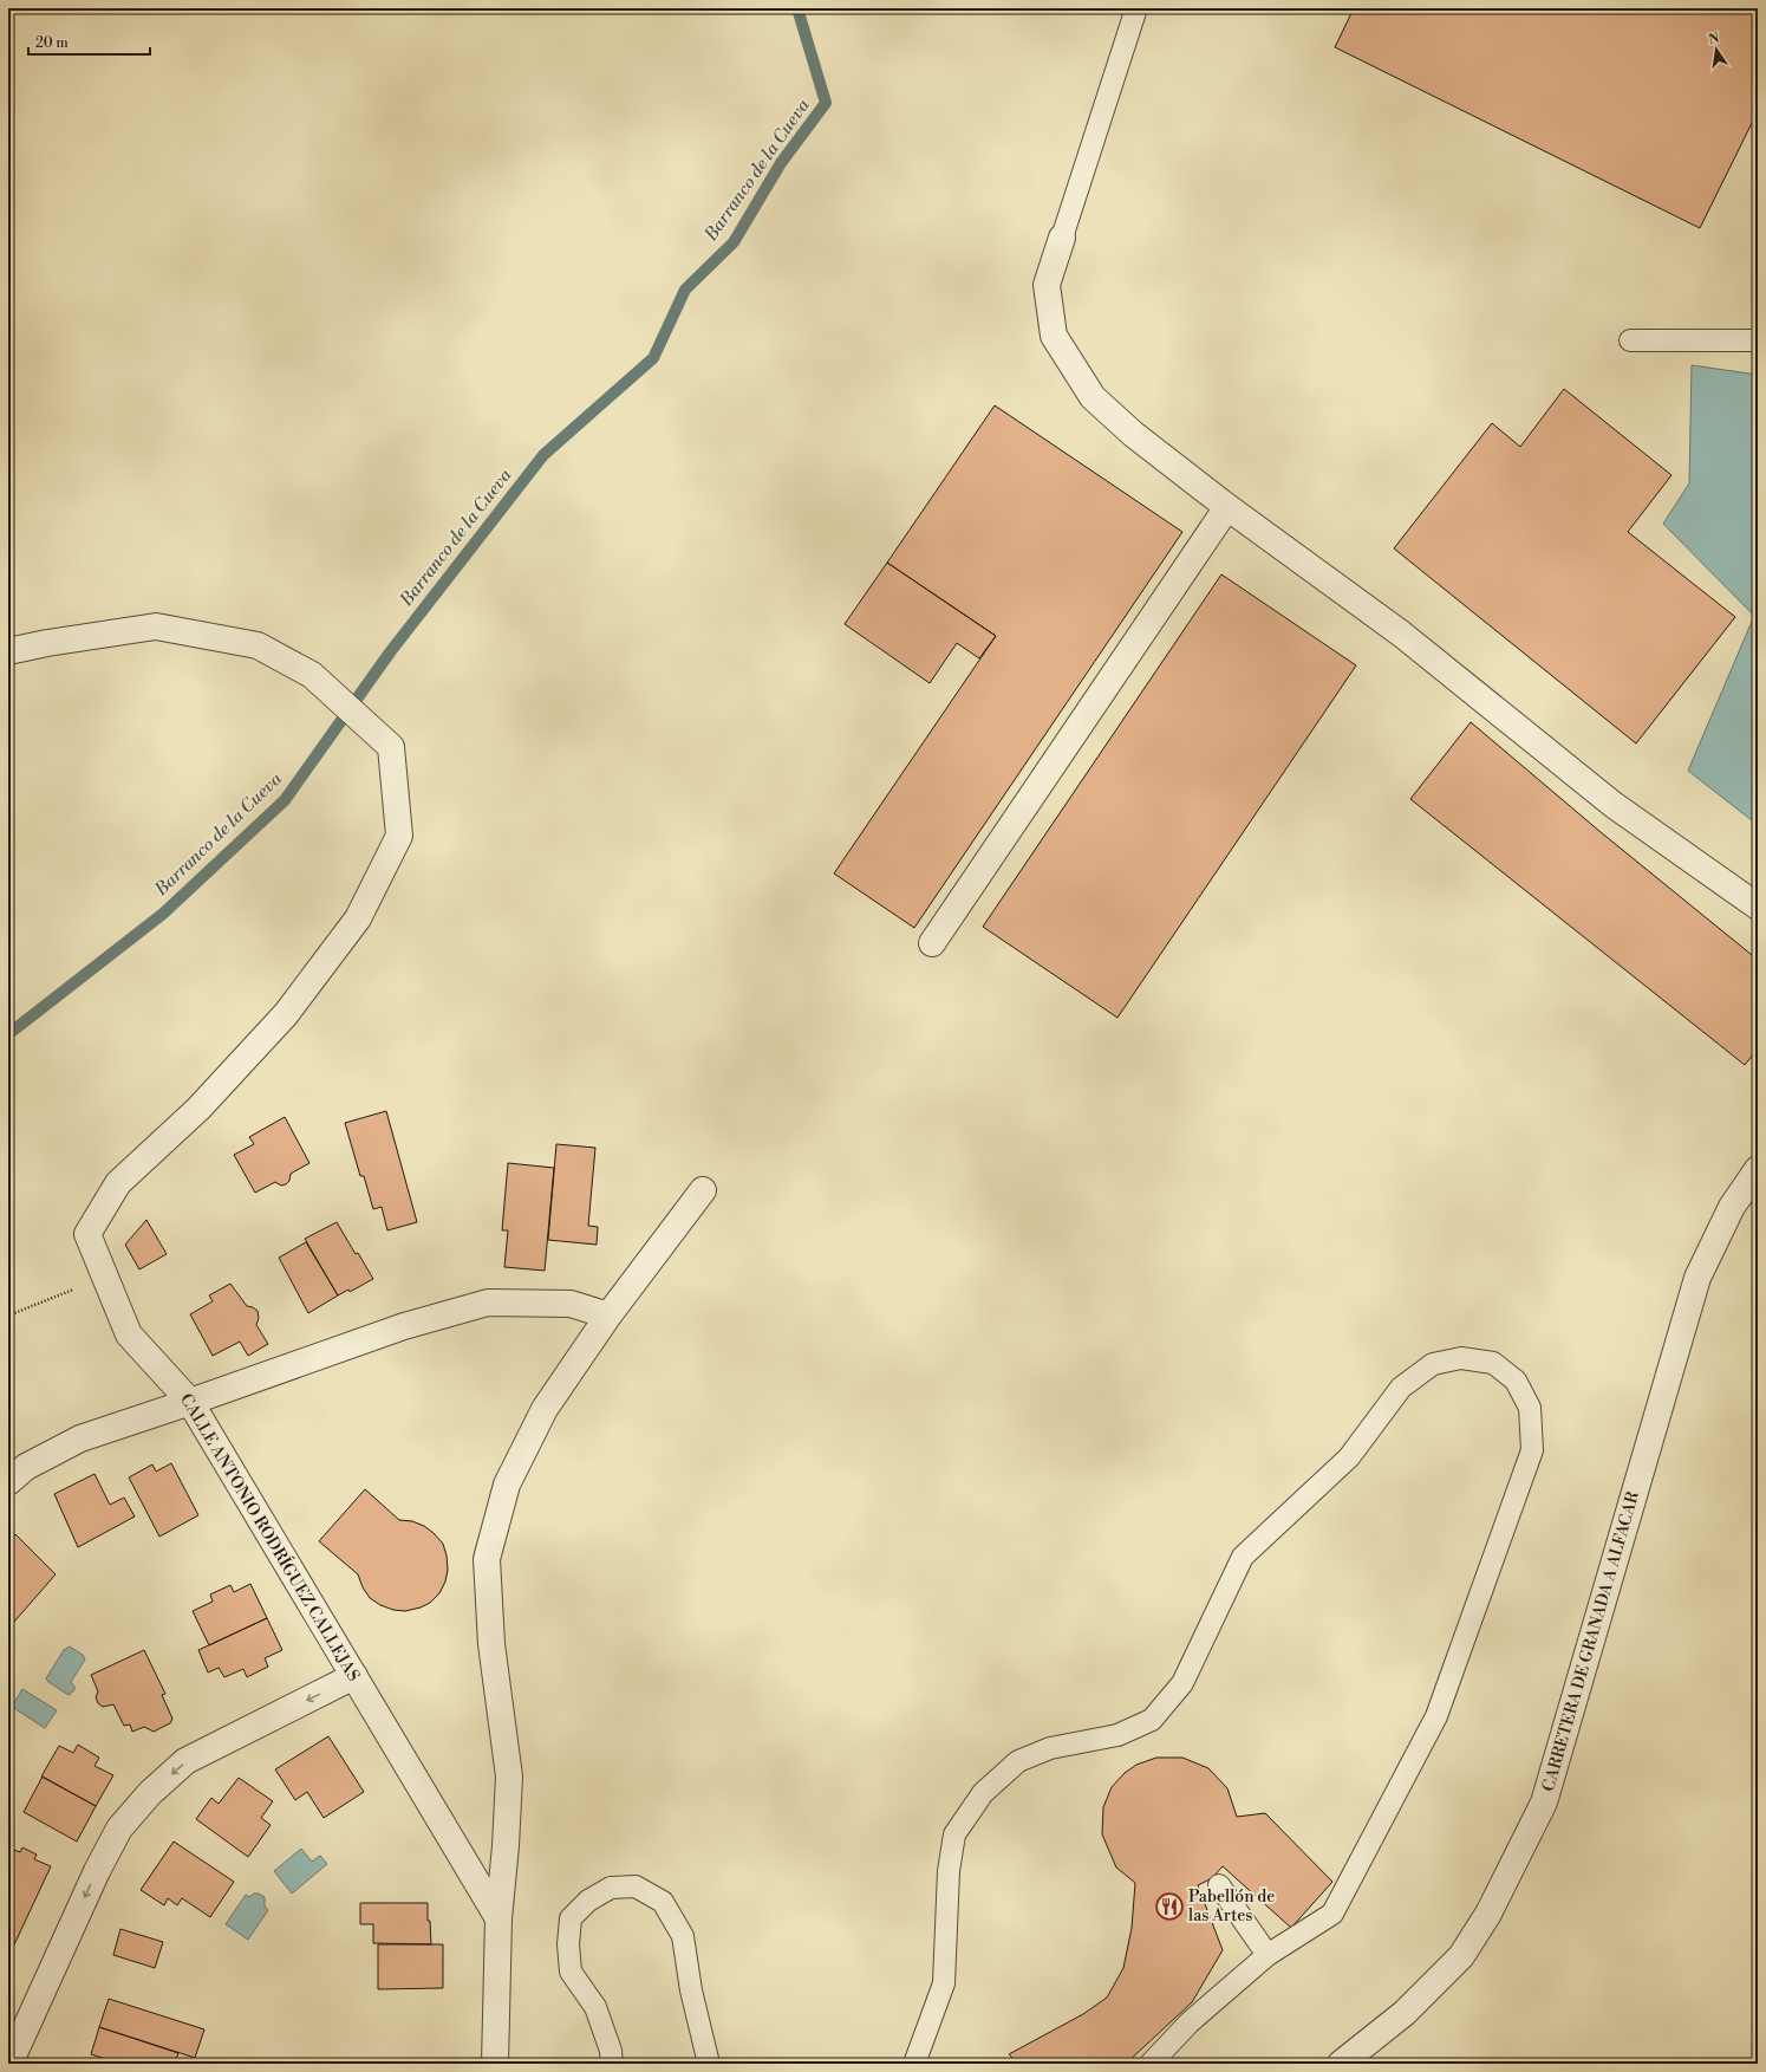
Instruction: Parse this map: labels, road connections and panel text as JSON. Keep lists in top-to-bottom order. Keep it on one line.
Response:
{"streets":{"street":["CALLE ANTONIO RODRÍGUEZ CALLEJAS","CARRETERA DE GRANADA A ALFACAR"]},"water":["Barranco de la Cueva"],"places":{"restaurant":["Pabellón de las Artes"]},"scale_bar":"20 m","north":"top"}
